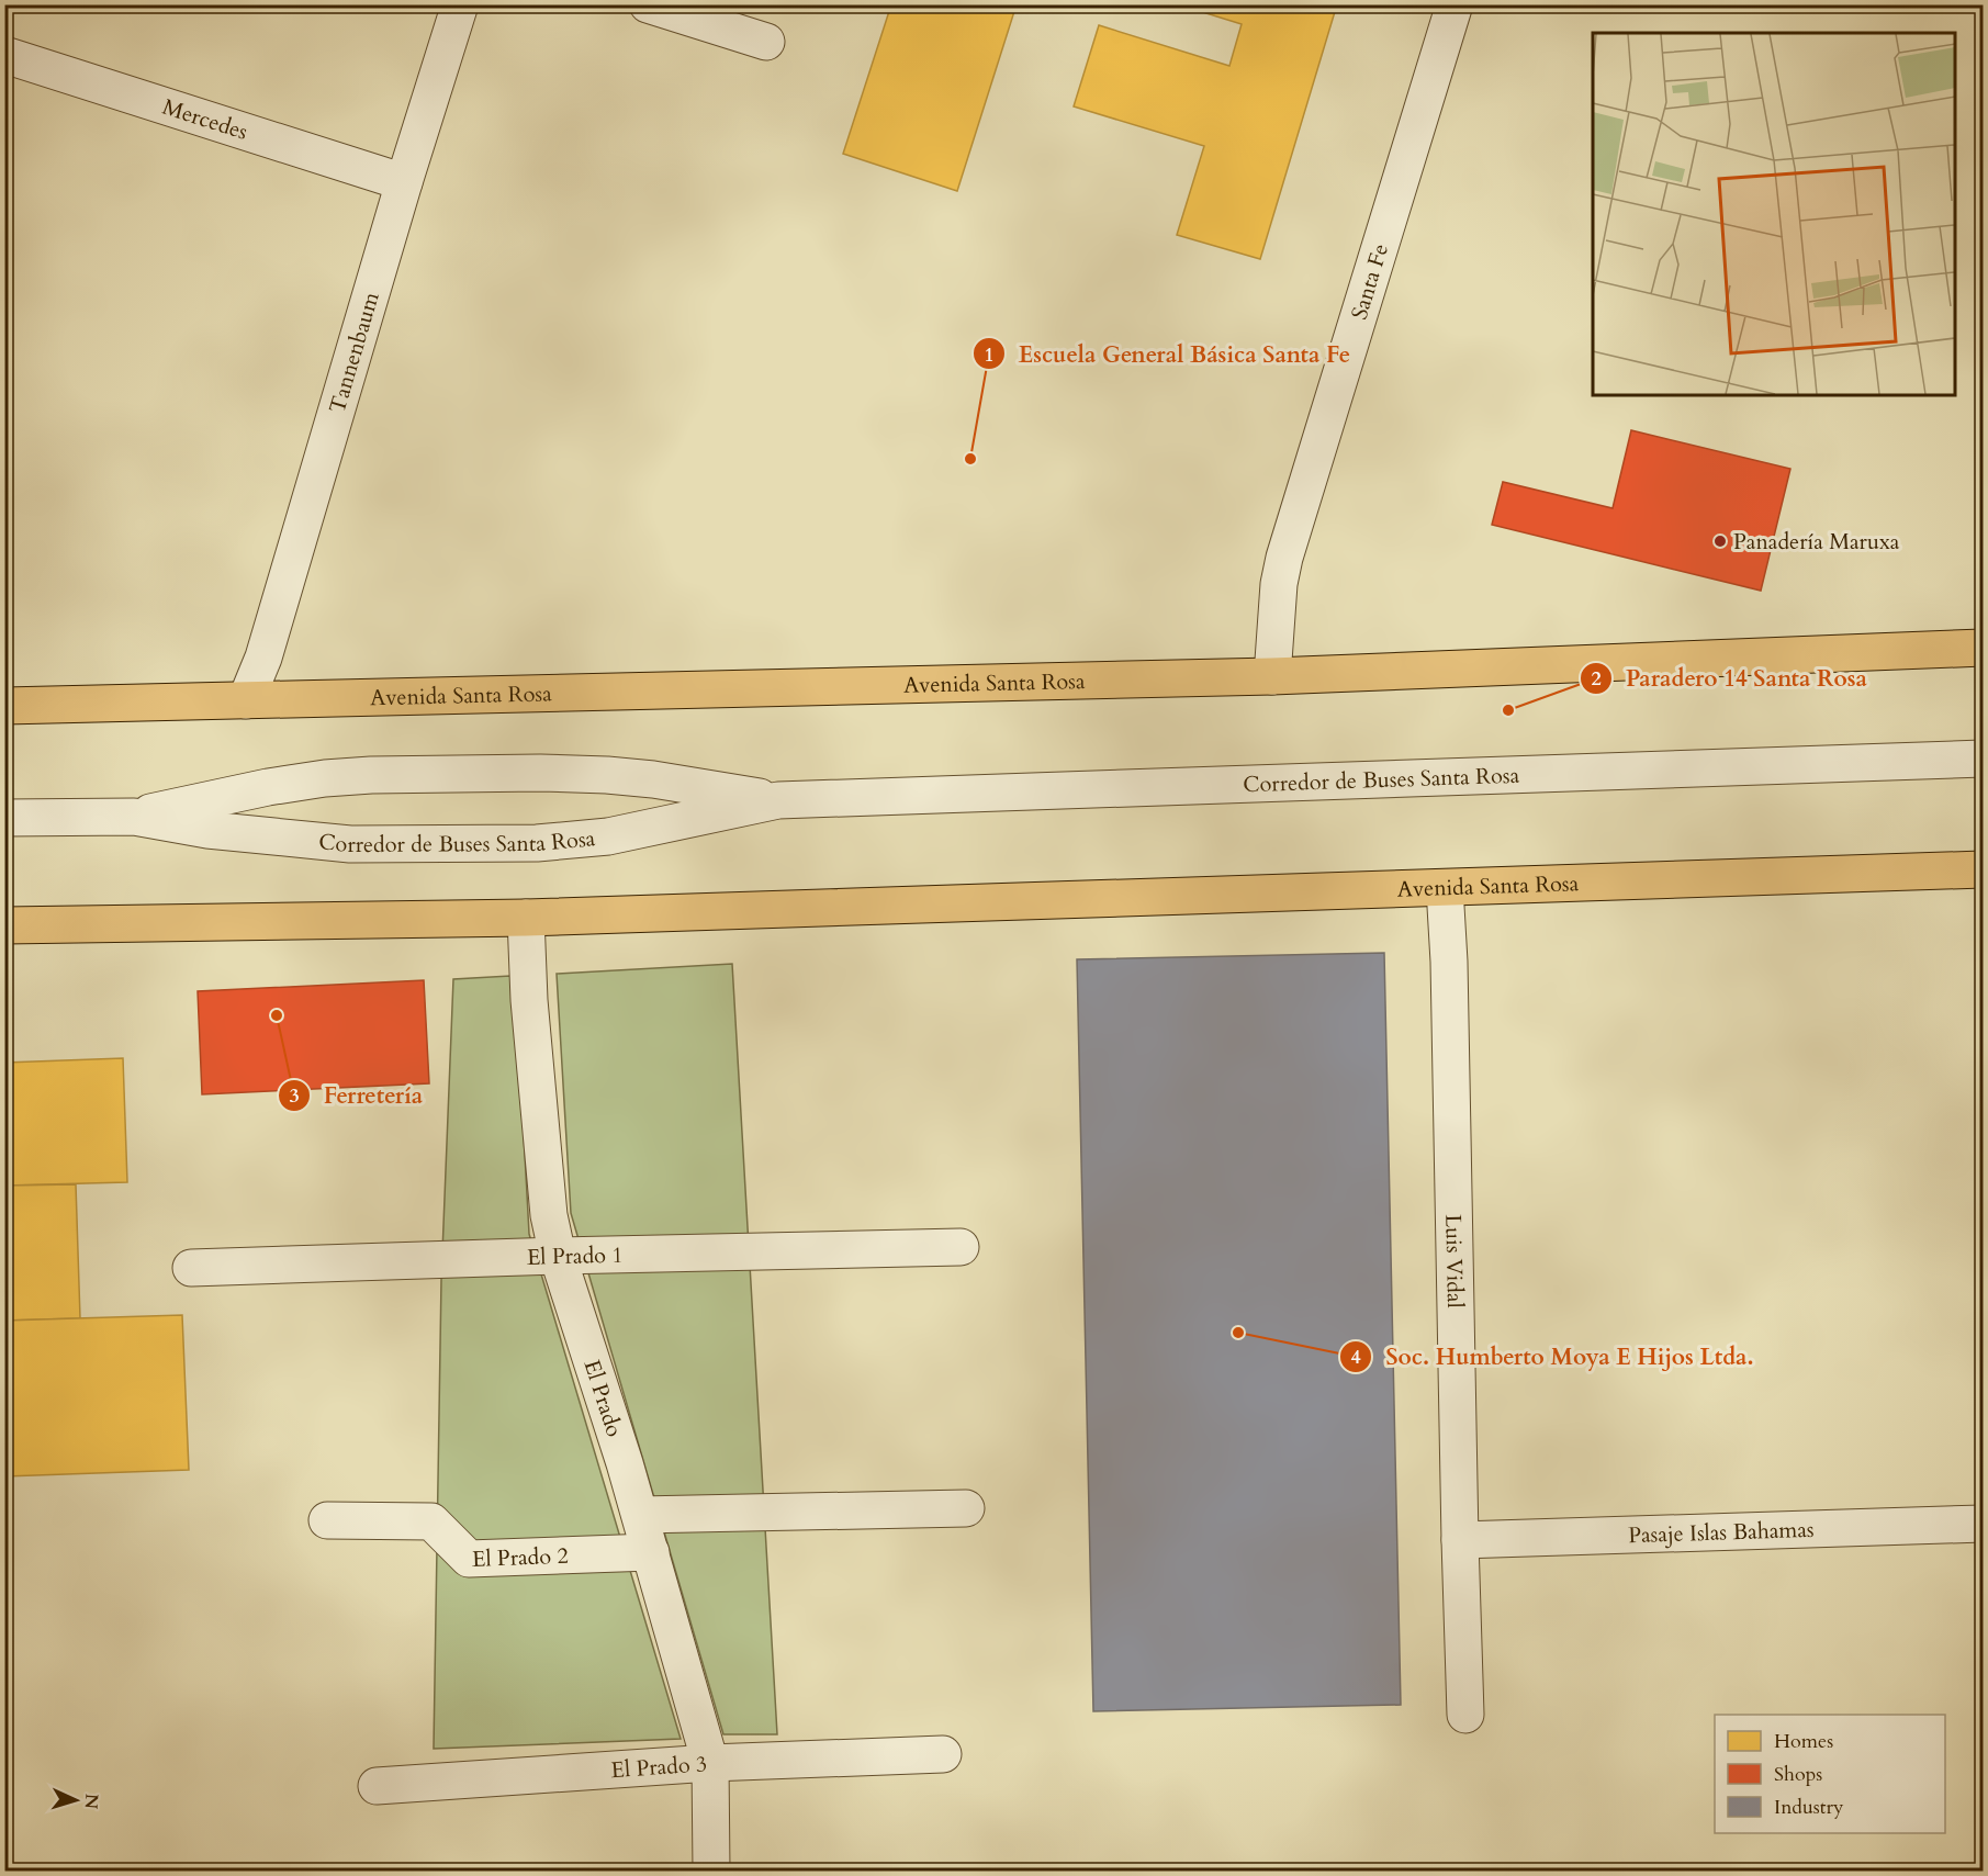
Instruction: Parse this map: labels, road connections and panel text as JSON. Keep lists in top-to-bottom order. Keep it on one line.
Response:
{"streets":{"main road":["Avenida Santa Rosa"],"street":["Mercedes","Santa Fe","Tannenbaum","Corredor de Buses Santa Rosa","El Prado 1","Luis Vidal","El Prado","Pasaje Islas Bahamas","El Prado 2","El Prado 3"]},"crossings":[["Mercedes","Tannenbaum"],["Santa Fe","Avenida Santa Rosa"],["Tannenbaum","Avenida Santa Rosa"],["Avenida Santa Rosa","Luis Vidal"],["Avenida Santa Rosa","El Prado"],["El Prado 1","El Prado"],["Luis Vidal","Pasaje Islas Bahamas"],["El Prado","El Prado 2"],["El Prado","El Prado 3"]],"places":["Escuela General Básica Santa Fe","Panadería Maruxa","Paradero 14 Santa Rosa","Ferretería","Soc. Humberto Moya E Hijos Ltda."],"legend":["Homes","Shops","Industry"],"north":"right"}
